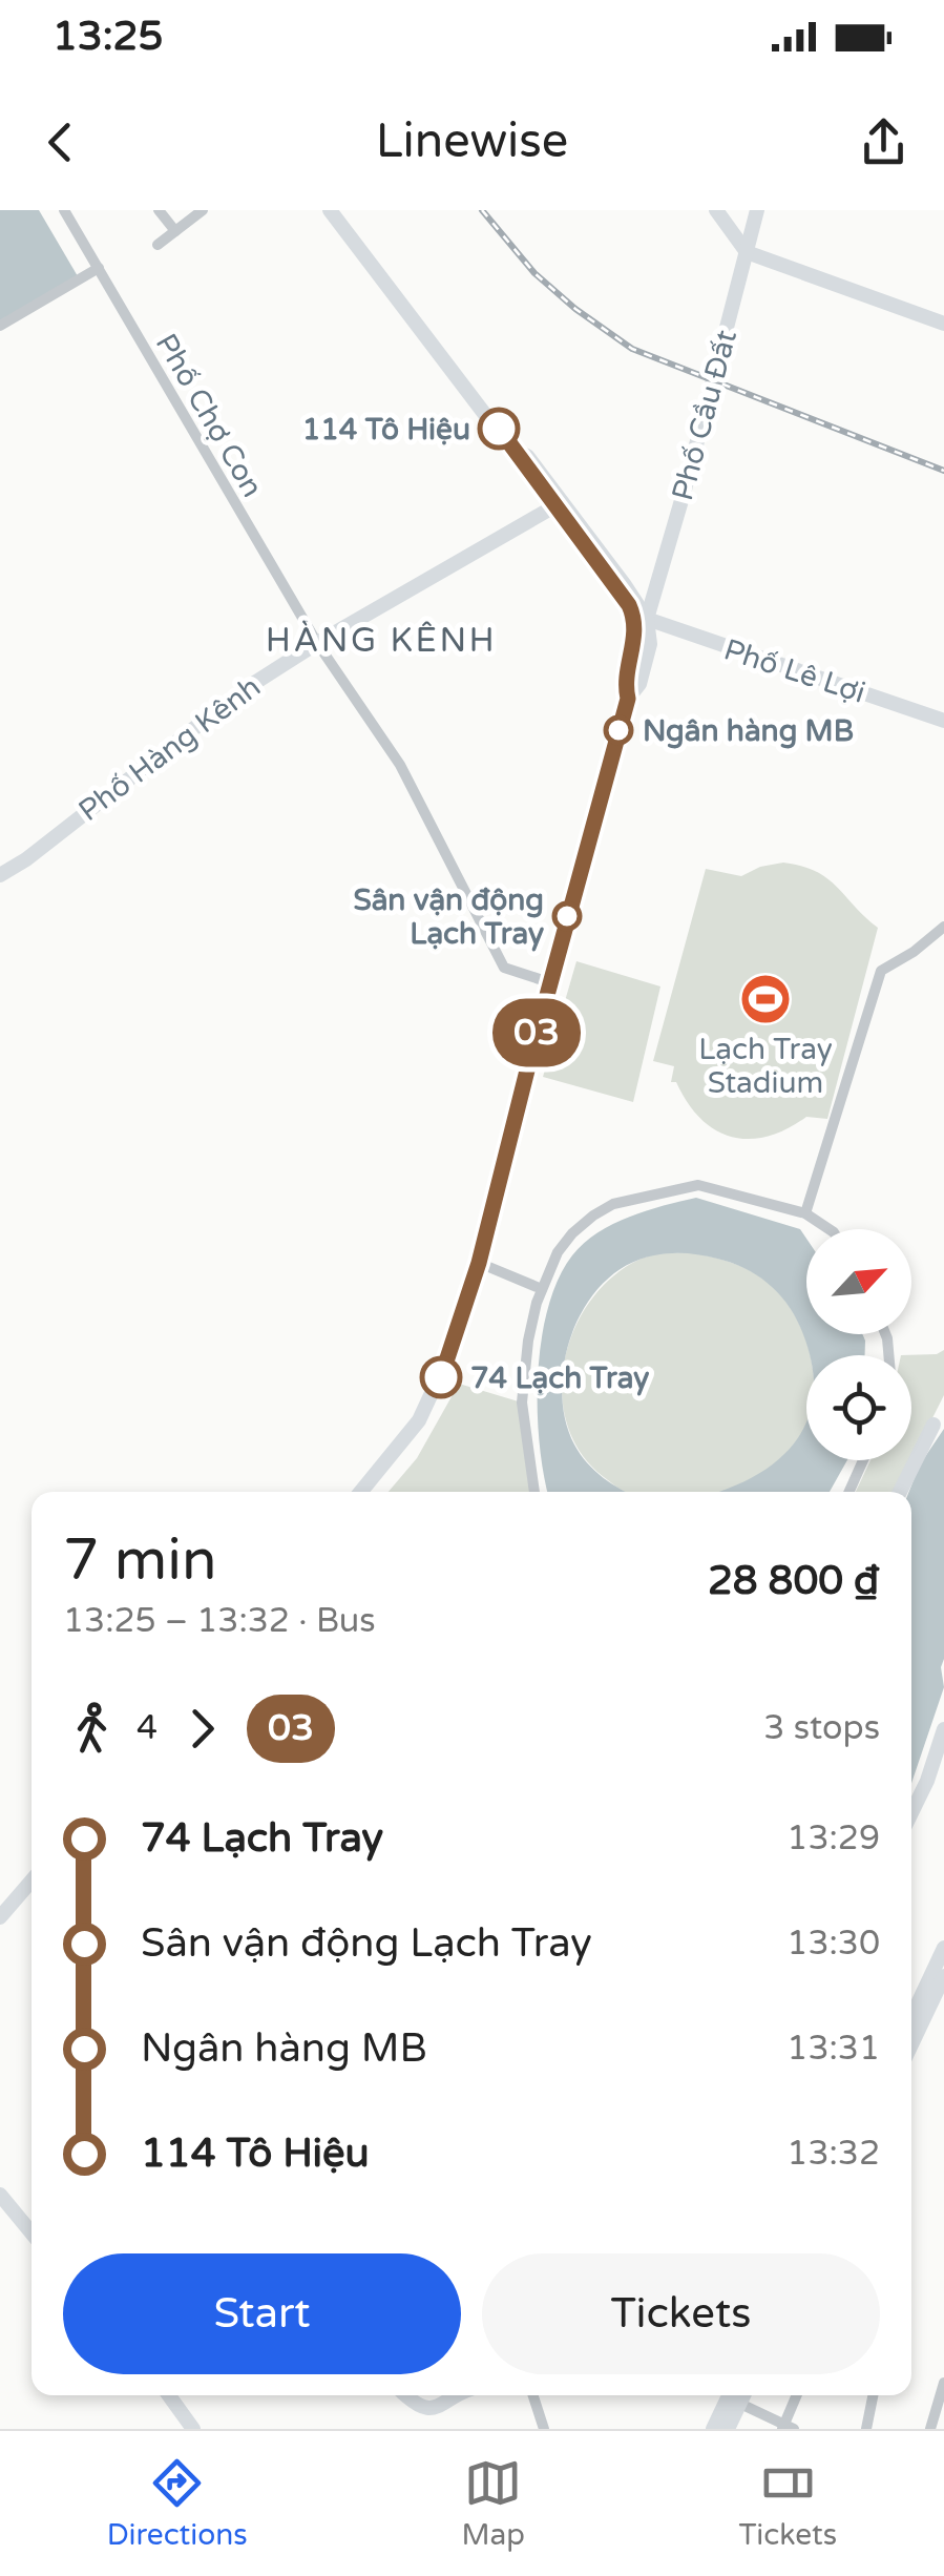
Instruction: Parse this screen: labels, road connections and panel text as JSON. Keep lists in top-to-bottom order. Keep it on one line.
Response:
{"streets":{"main road":["Phố Cầu Đất","Phố Lê Lợi","Phố Hàng Kênh"],"street":["Phố Chợ Con"]},"crossings":[["Phố Chợ Con","Phố Hàng Kênh"],["Phố Cầu Đất","Phố Lê Lợi"]],"districts":["HÀNG KÊNH"],"places":{"other":["114 Tô Hiệu","Ngân hàng MB","Sân vận động Lạch Tray","74 Lạch Tray"],"sports":["Lạch Tray Stadium"]},"lines":["bus line 03"],"north":"top right","page":{"status":"13:25","header":"Linewise","on_map":"03","heading":["7 min","13:25 – 13:32 · Bus","28 800 ₫"],"legs":["4","03","3 stops"],"list":[{"name":"74 Lạch Tray","value":"13:29"},{"name":"Sân vận động Lạch Tray","value":"13:30"},{"name":"Ngân hàng MB","value":"13:31"},{"name":"114 Tô Hiệu","value":"13:32"}],"buttons":["Start","Tickets"],"tabs":["Directions","Map","Tickets"]}}
